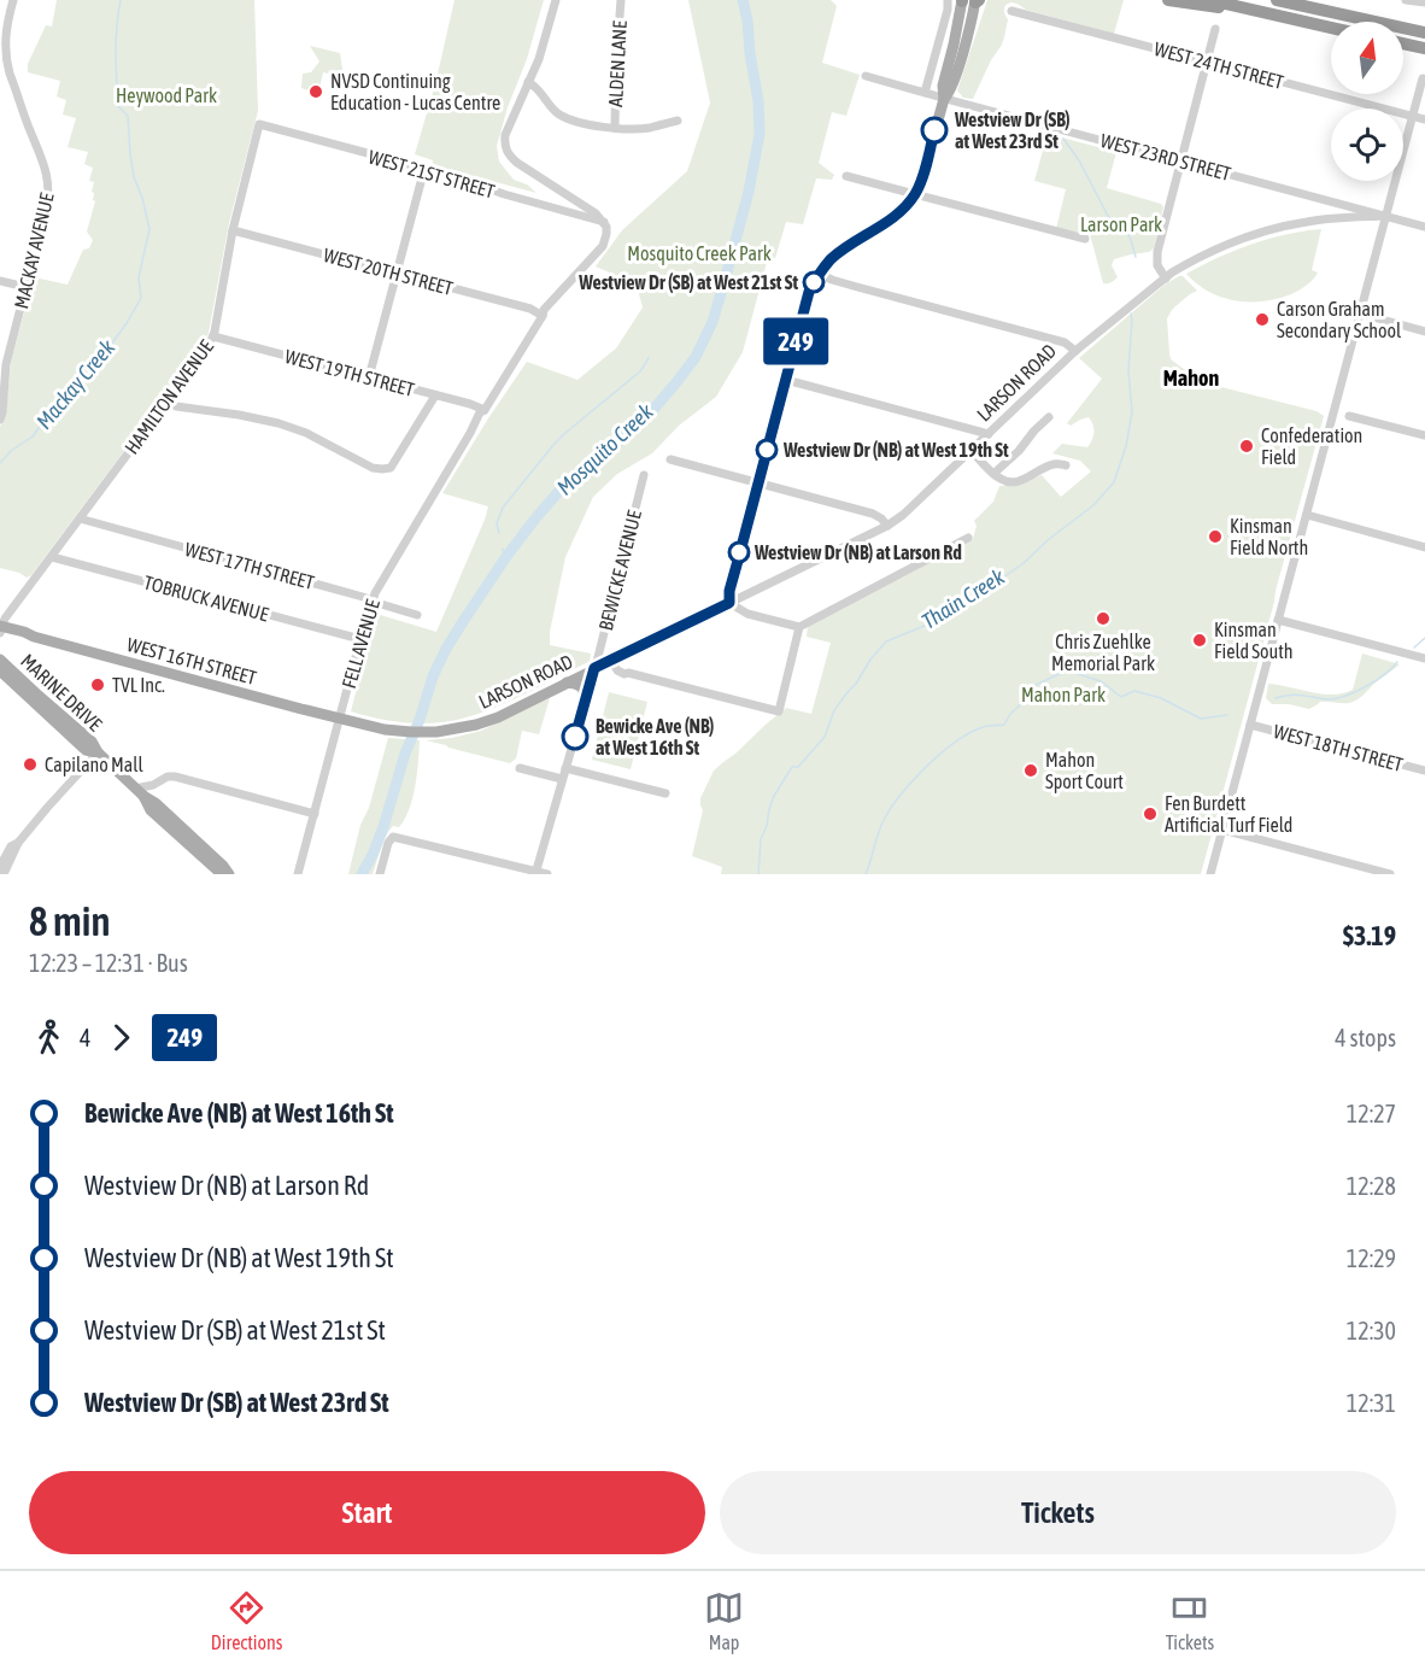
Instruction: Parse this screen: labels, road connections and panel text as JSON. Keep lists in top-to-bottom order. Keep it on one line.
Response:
{"streets":{"main road":["LARSON ROAD","WEST 16TH STREET","MARINE DRIVE"],"street":["ALDEN LANE","WEST 24TH STREET","WEST 23RD STREET","WEST 21ST STREET","MACKAY AVENUE","WEST 20TH STREET","WEST 19TH STREET","HAMILTON AVENUE","WEST 17TH STREET","BEWICKE AVENUE","TOBRUCK AVENUE","FELL AVENUE","WEST 18TH STREET"]},"crossings":[["WEST 23RD STREET","LARSON ROAD"],["WEST 21ST STREET","HAMILTON AVENUE"],["WEST 21ST STREET","FELL AVENUE"],["WEST 20TH STREET","HAMILTON AVENUE"],["WEST 20TH STREET","FELL AVENUE"],["WEST 19TH STREET","HAMILTON AVENUE"],["WEST 19TH STREET","FELL AVENUE"],["LARSON ROAD","BEWICKE AVENUE"],["LARSON ROAD","FELL AVENUE"],["LARSON ROAD","WEST 16TH STREET"],["HAMILTON AVENUE","WEST 17TH STREET"],["HAMILTON AVENUE","TOBRUCK AVENUE"],["HAMILTON AVENUE","WEST 16TH STREET"],["WEST 17TH STREET","FELL AVENUE"],["TOBRUCK AVENUE","FELL AVENUE"],["FELL AVENUE","WEST 16TH STREET"]],"districts":["Mahon"],"water":["Mackay Creek","Mosquito Creek","Thain Creek"],"parks":["Heywood Park","Larson Park","Mosquito Creek Park","Mahon Park"],"places":["NVSD Continuing Education - Lucas Centre","Westview Dr (SB) at West 23rd St","Westview Dr (SB) at West 21st St","Carson Graham Secondary School","Confederation Field","Westview Dr (NB) at West 19th St","Kinsman Field North","Westview Dr (NB) at Larson Rd","Chris Zuehlke Memorial Park","Kinsman Field South","TVL Inc.","Bewicke Ave (NB) at West 16th St","Capilano Mall","Mahon Sport Court","Fen Burdett Artificial Turf Field"],"lines":["bus line 249"],"north":"top","page":{"on_map":"249","heading":["8 min","12:23 – 12:31 · Bus","$3.19"],"legs":["4","249","4 stops"],"list":[{"name":"Bewicke Ave (NB) at West 16th St","value":"12:27"},{"name":"Westview Dr (NB) at Larson Rd","value":"12:28"},{"name":"Westview Dr (NB) at West 19th St","value":"12:29"},{"name":"Westview Dr (SB) at West 21st St","value":"12:30"},{"name":"Westview Dr (SB) at West 23rd St","value":"12:31"}],"buttons":["Start","Tickets"],"tabs":["Directions","Map","Tickets"]}}
